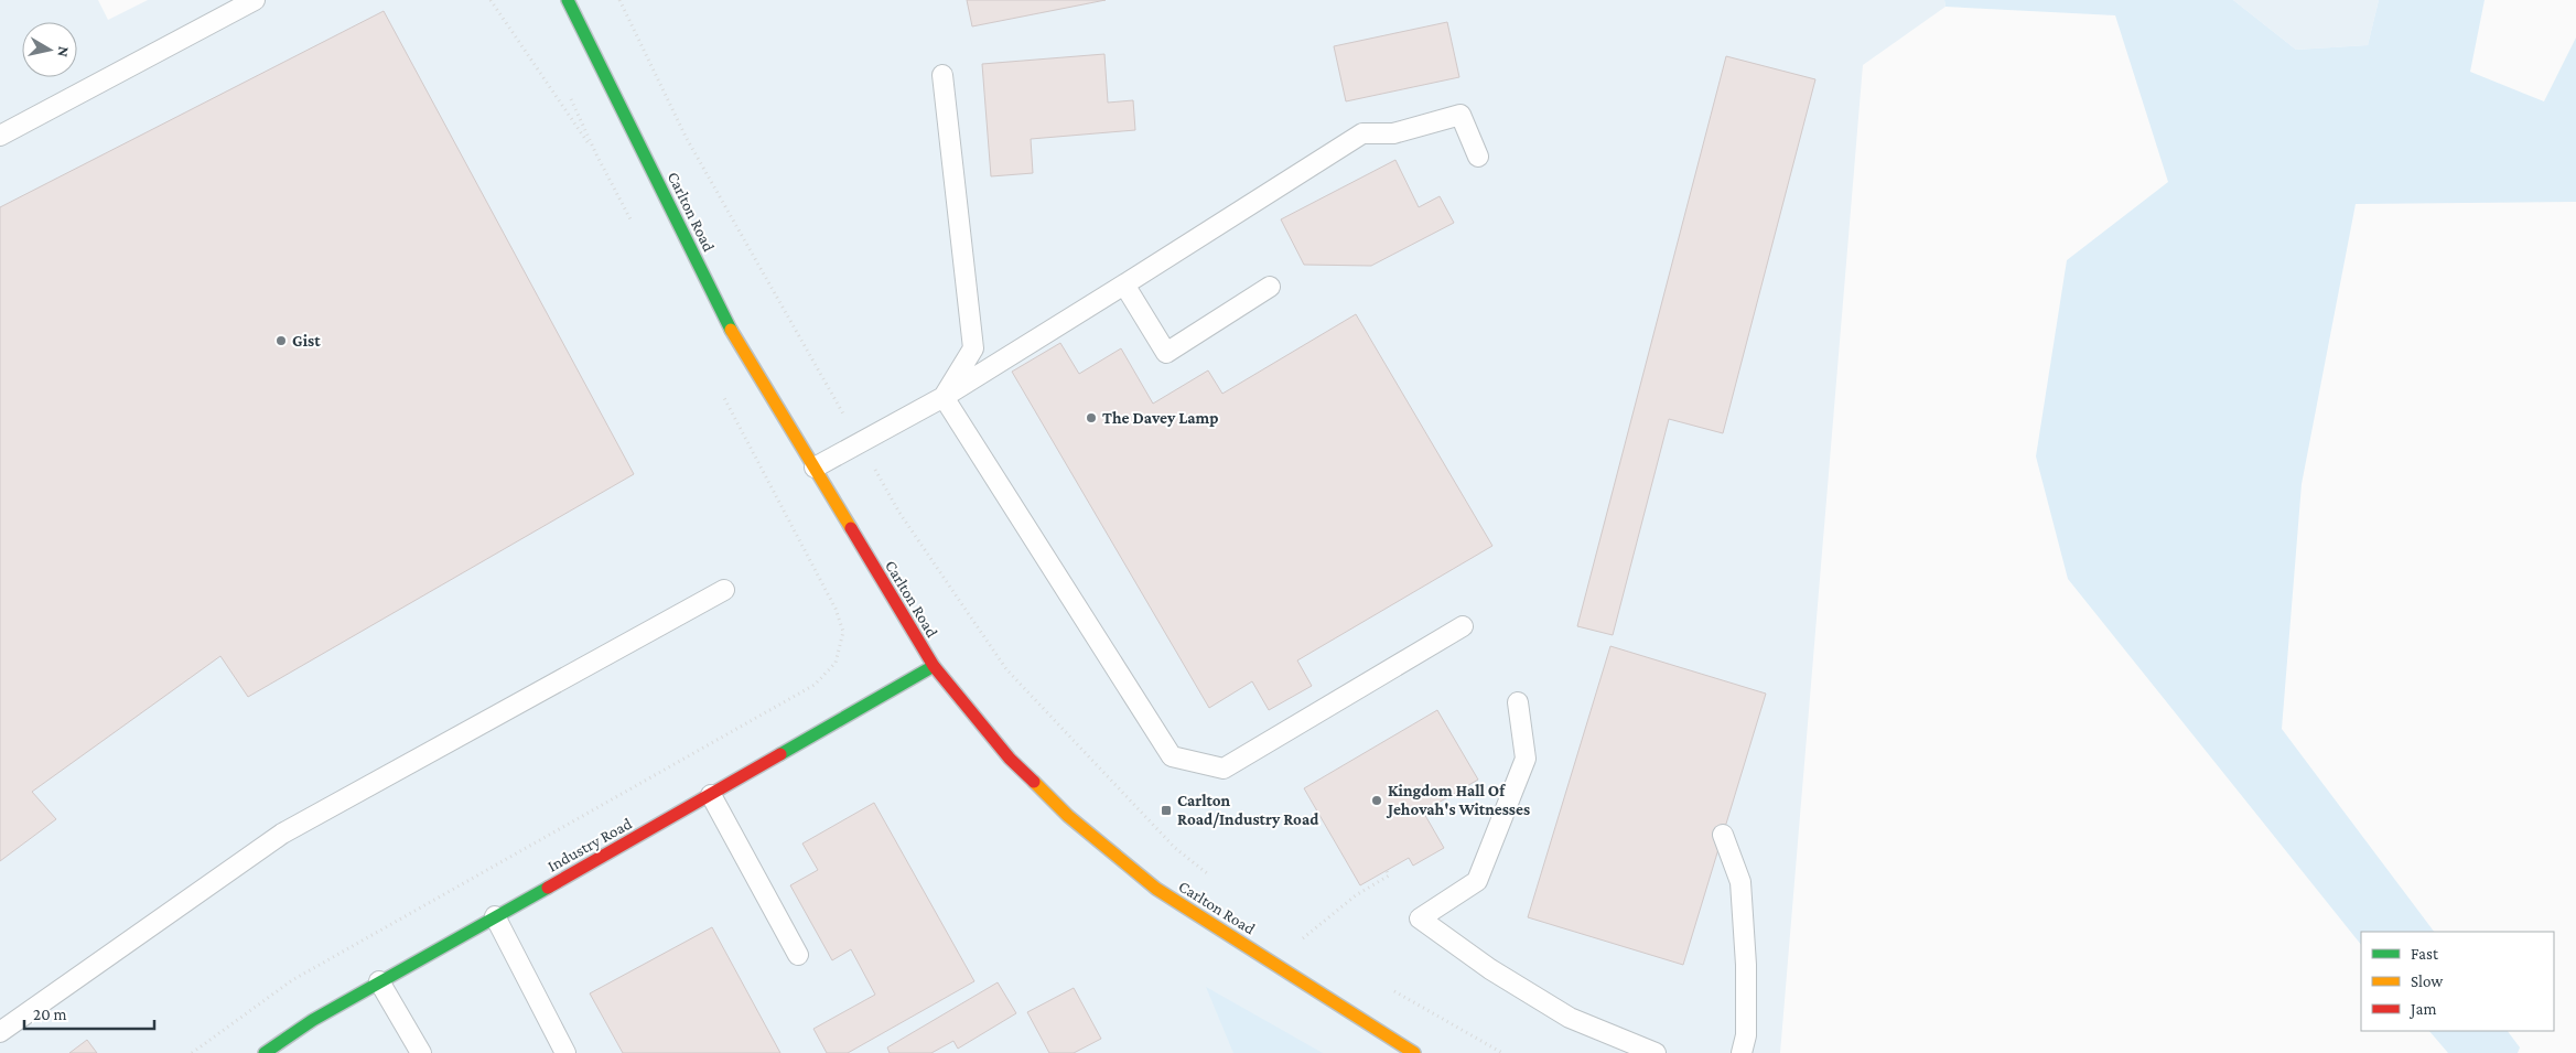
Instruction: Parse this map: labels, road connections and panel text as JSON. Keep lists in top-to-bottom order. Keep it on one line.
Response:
{"streets":{"main road":["Carlton Road","Industry Road"]},"crossings":[["Carlton Road","Industry Road"]],"places":{"other":["Gist","The Davey Lamp","Kingdom Hall Of Jehovah's Witnesses"],"transit":["Carlton Road/Industry Road"]},"legend":["Fast","Slow","Jam"],"scale_bar":"20 m","north":"right"}
